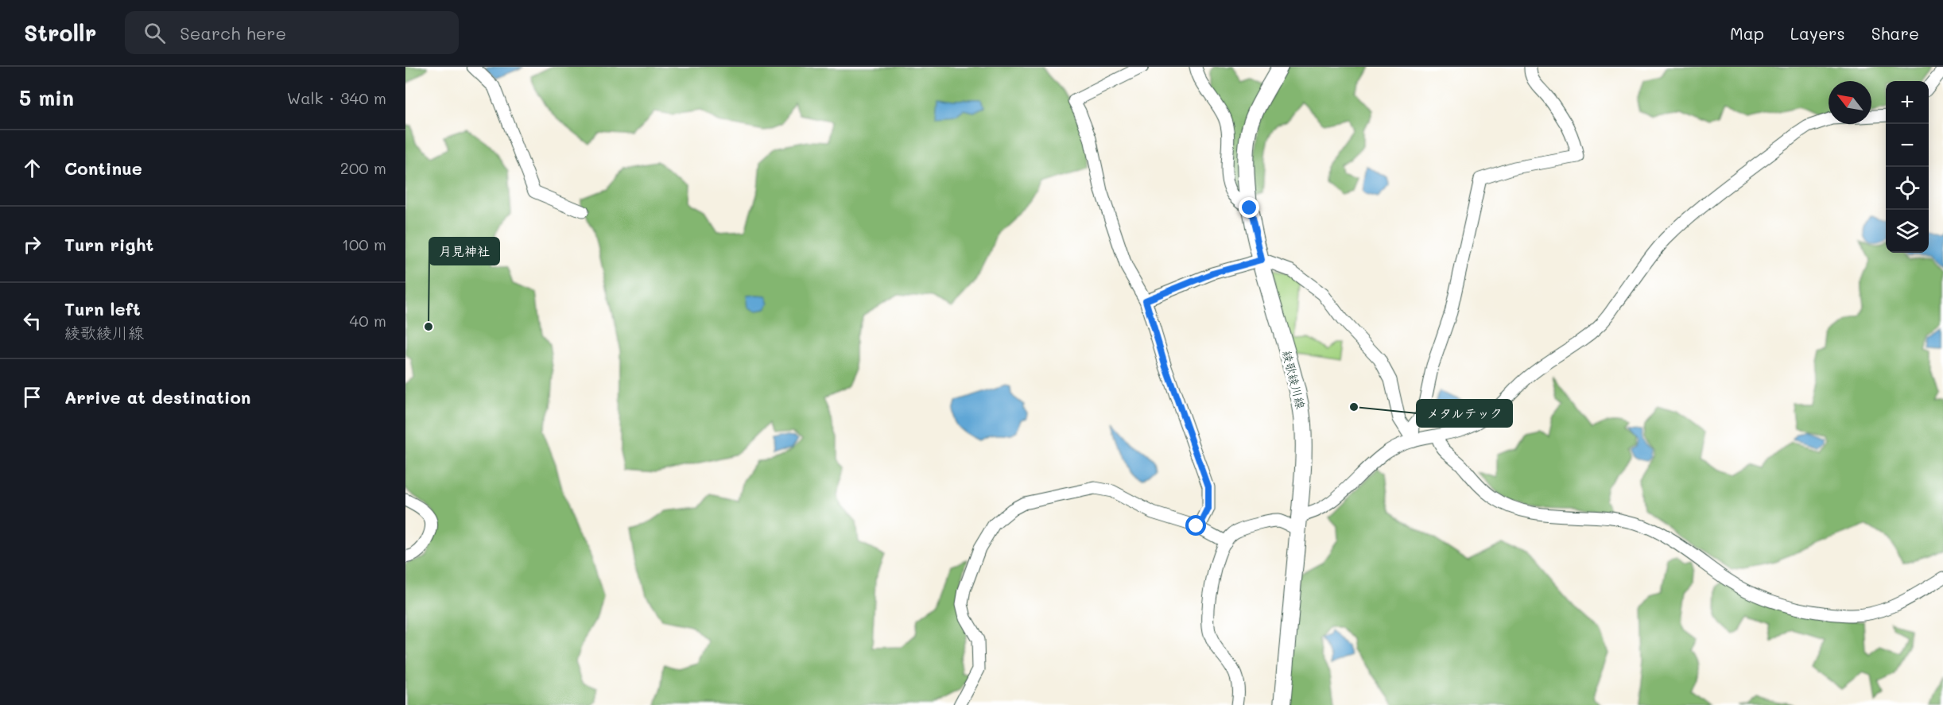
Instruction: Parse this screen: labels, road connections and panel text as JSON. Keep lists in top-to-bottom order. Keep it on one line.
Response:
{"streets":{"main road":["綾歌綾川線"]},"places":["月見神社","メタルテック"],"north":"top left","page":{"header":"Strollr","search":"Search here","nav":["Map","Layers","Share"],"heading":["5 min","Walk · 340 m"],"map_buttons":["+","−"],"list":[["Continue","200 m"],["Turn right","100 m"],["Turn left","綾歌綾川線","40 m"],"Arrive at destination"]}}
